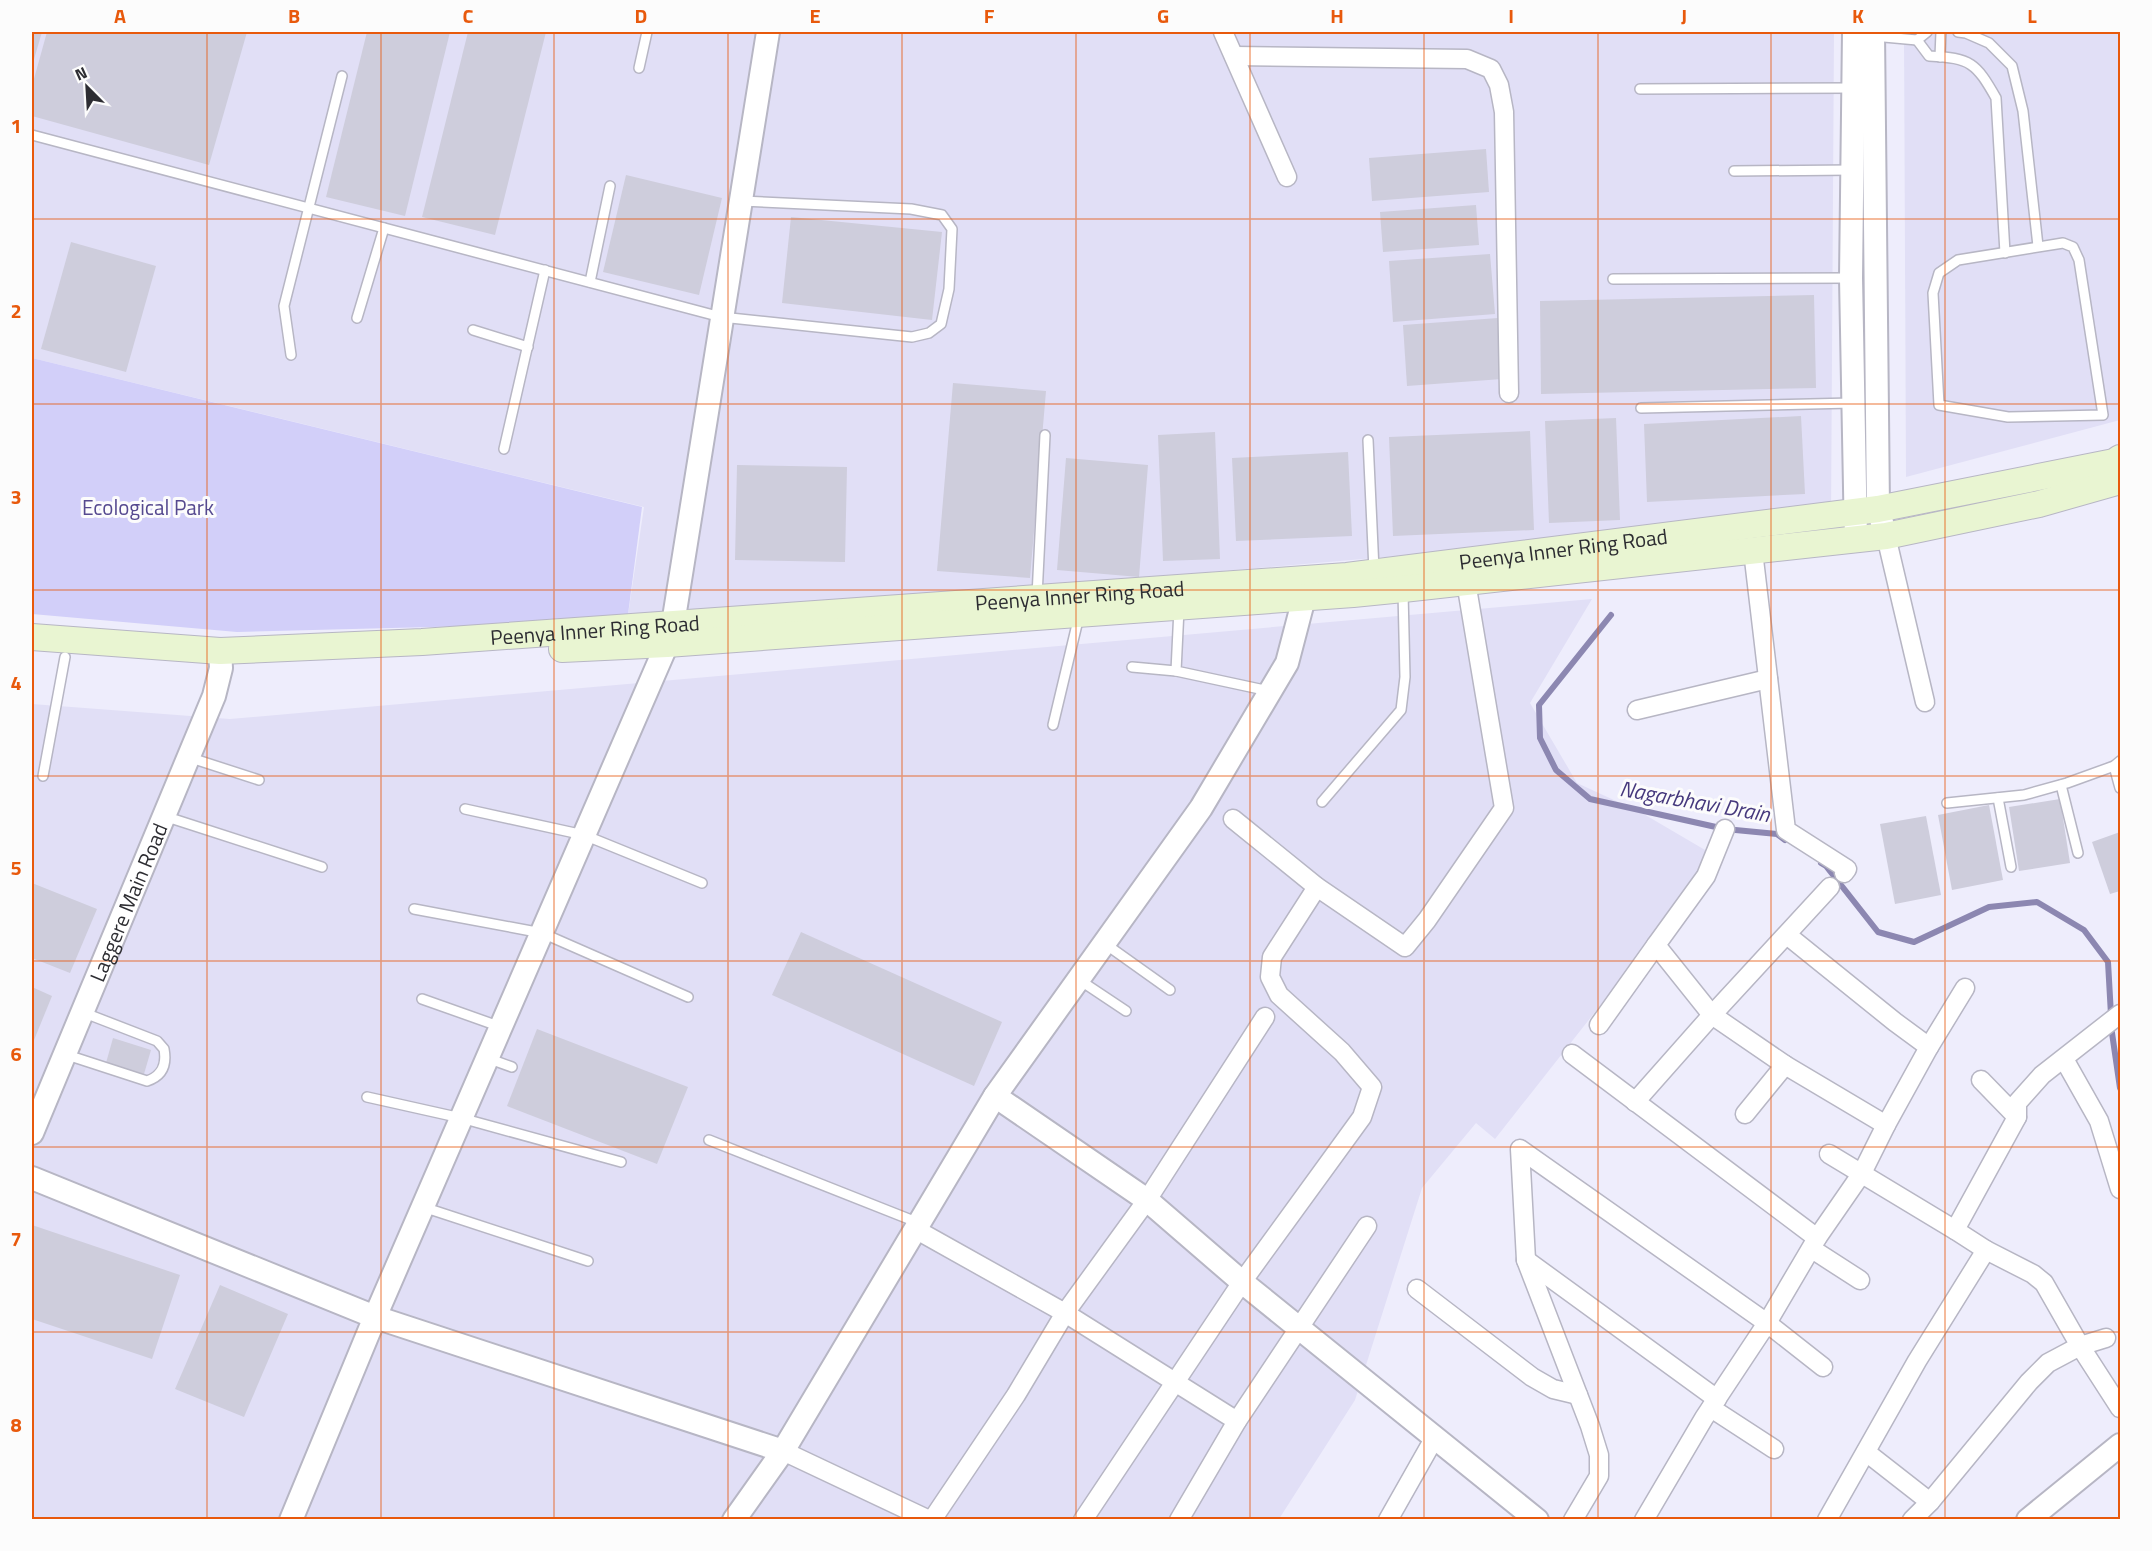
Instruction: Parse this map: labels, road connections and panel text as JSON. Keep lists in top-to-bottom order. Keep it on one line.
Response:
{"streets":{"main road":["Peenya Inner Ring Road"],"street":["Laggere Main Road"]},"crossings":[["Peenya Inner Ring Road","Laggere Main Road"]],"water":["Nagarbhavi Drain"],"parks":["Ecological Park"],"north":"top left","grid":{"columns":["A","B","C","D","E","F","G","H","I","J","K","L"],"rows":["1","2","3","4","5","6","7","8"]}}
